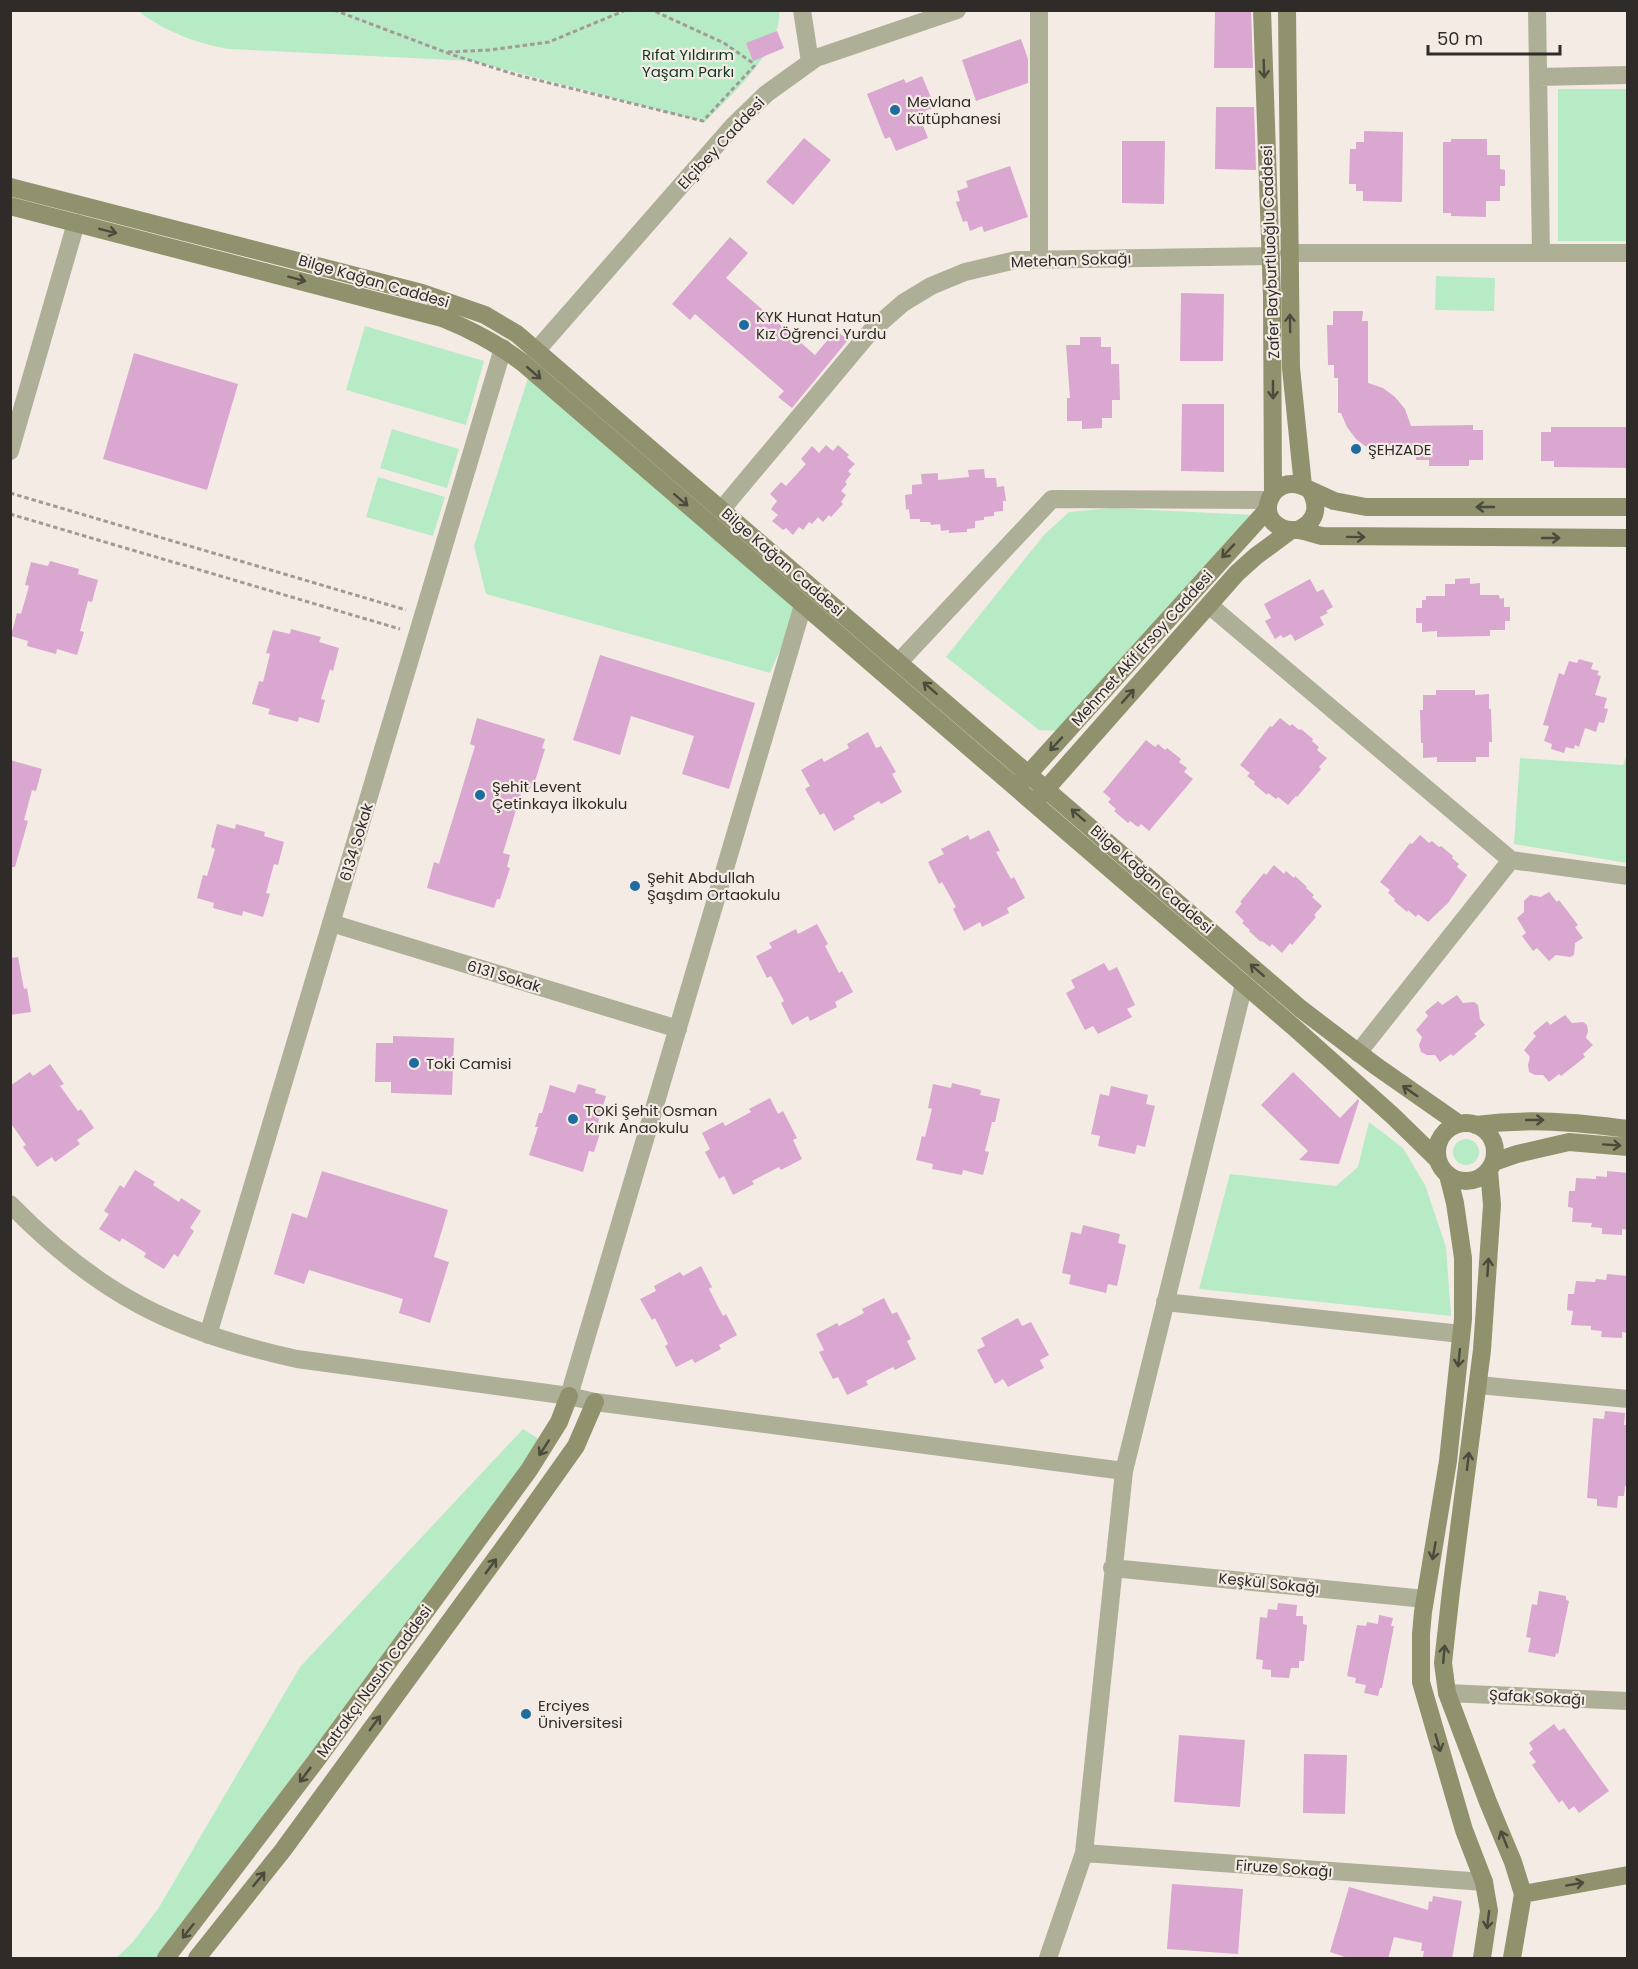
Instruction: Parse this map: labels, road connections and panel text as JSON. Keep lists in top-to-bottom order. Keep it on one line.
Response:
{"streets":{"street":["Elçibey Caddesi","Zafer Bayburtluoğlu Caddesi","Metehan Sokağı","Bilge Kağan Caddesi","Mehmet Akif Ersoy Caddesi","6134 Sokak","6131 Sokak","Keşkül Sokağı","Matrakçı Nasuh Caddesi","Şafak Sokağı","Firuze Sokağı"]},"crossings":[["Elçibey Caddesi","Bilge Kağan Caddesi"],["Zafer Bayburtluoğlu Caddesi","Metehan Sokağı"],["Zafer Bayburtluoğlu Caddesi","Mehmet Akif Ersoy Caddesi"],["Metehan Sokağı","Bilge Kağan Caddesi"],["Bilge Kağan Caddesi","Mehmet Akif Ersoy Caddesi"],["Bilge Kağan Caddesi","6134 Sokak"],["6134 Sokak","6131 Sokak"]],"parks":["Rıfat Yıldırım Yaşam Parkı"],"places":["Mevlana Kütüphanesi","KYK Hunat Hatun Kız Öğrenci Yurdu","ŞEHZADE","Şehit Levent Çetinkaya İlkokulu","Şehit Abdullah Şaşdım Ortaokulu","Toki Camisi","TOKİ Şehit Osman Kırık Anaokulu","Erciyes Üniversitesi"],"scale_bar":"50 m"}
